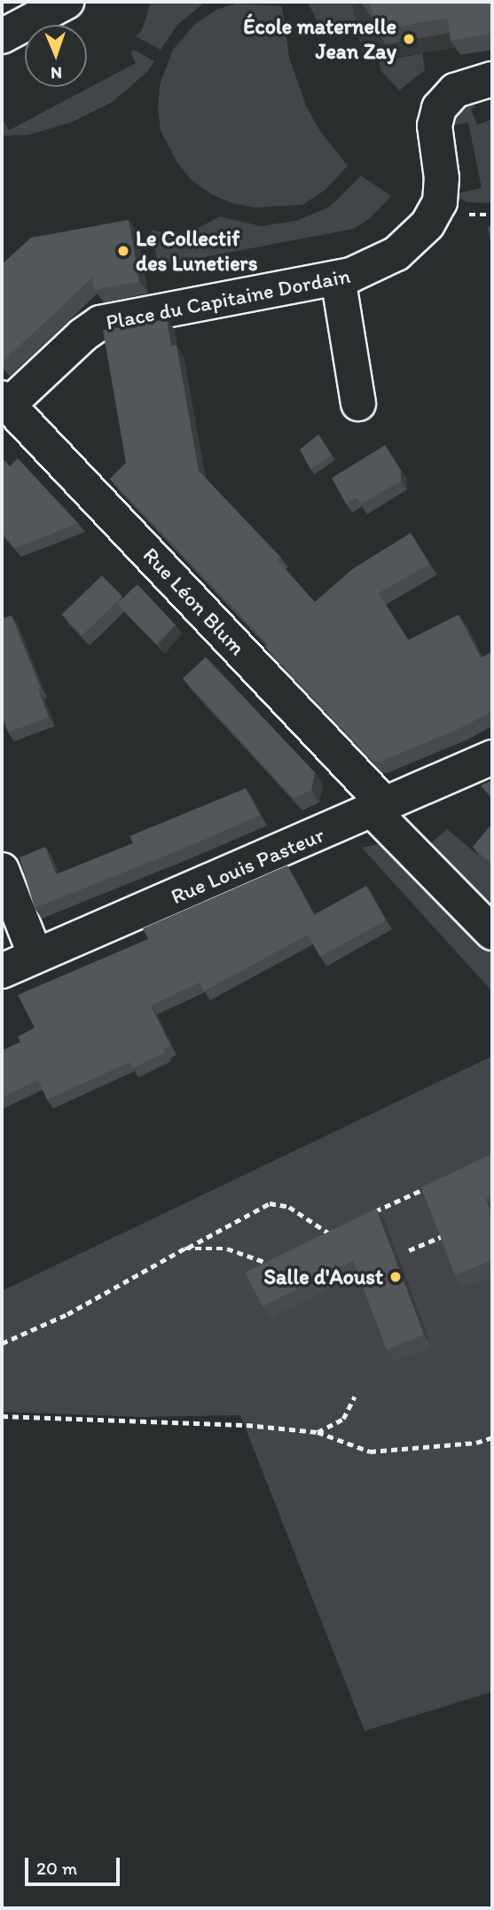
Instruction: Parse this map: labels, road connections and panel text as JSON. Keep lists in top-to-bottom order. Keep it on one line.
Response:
{"streets":{"street":["Place du Capitaine Dordain","Rue Léon Blum","Rue Louis Pasteur"]},"crossings":[["Place du Capitaine Dordain","Rue Léon Blum"],["Rue Léon Blum","Rue Louis Pasteur"]],"places":["École maternelle Jean Zay","Le Collectif des Lunetiers","Salle d'Aoust"],"scale_bar":"20 m","north":"bottom"}
